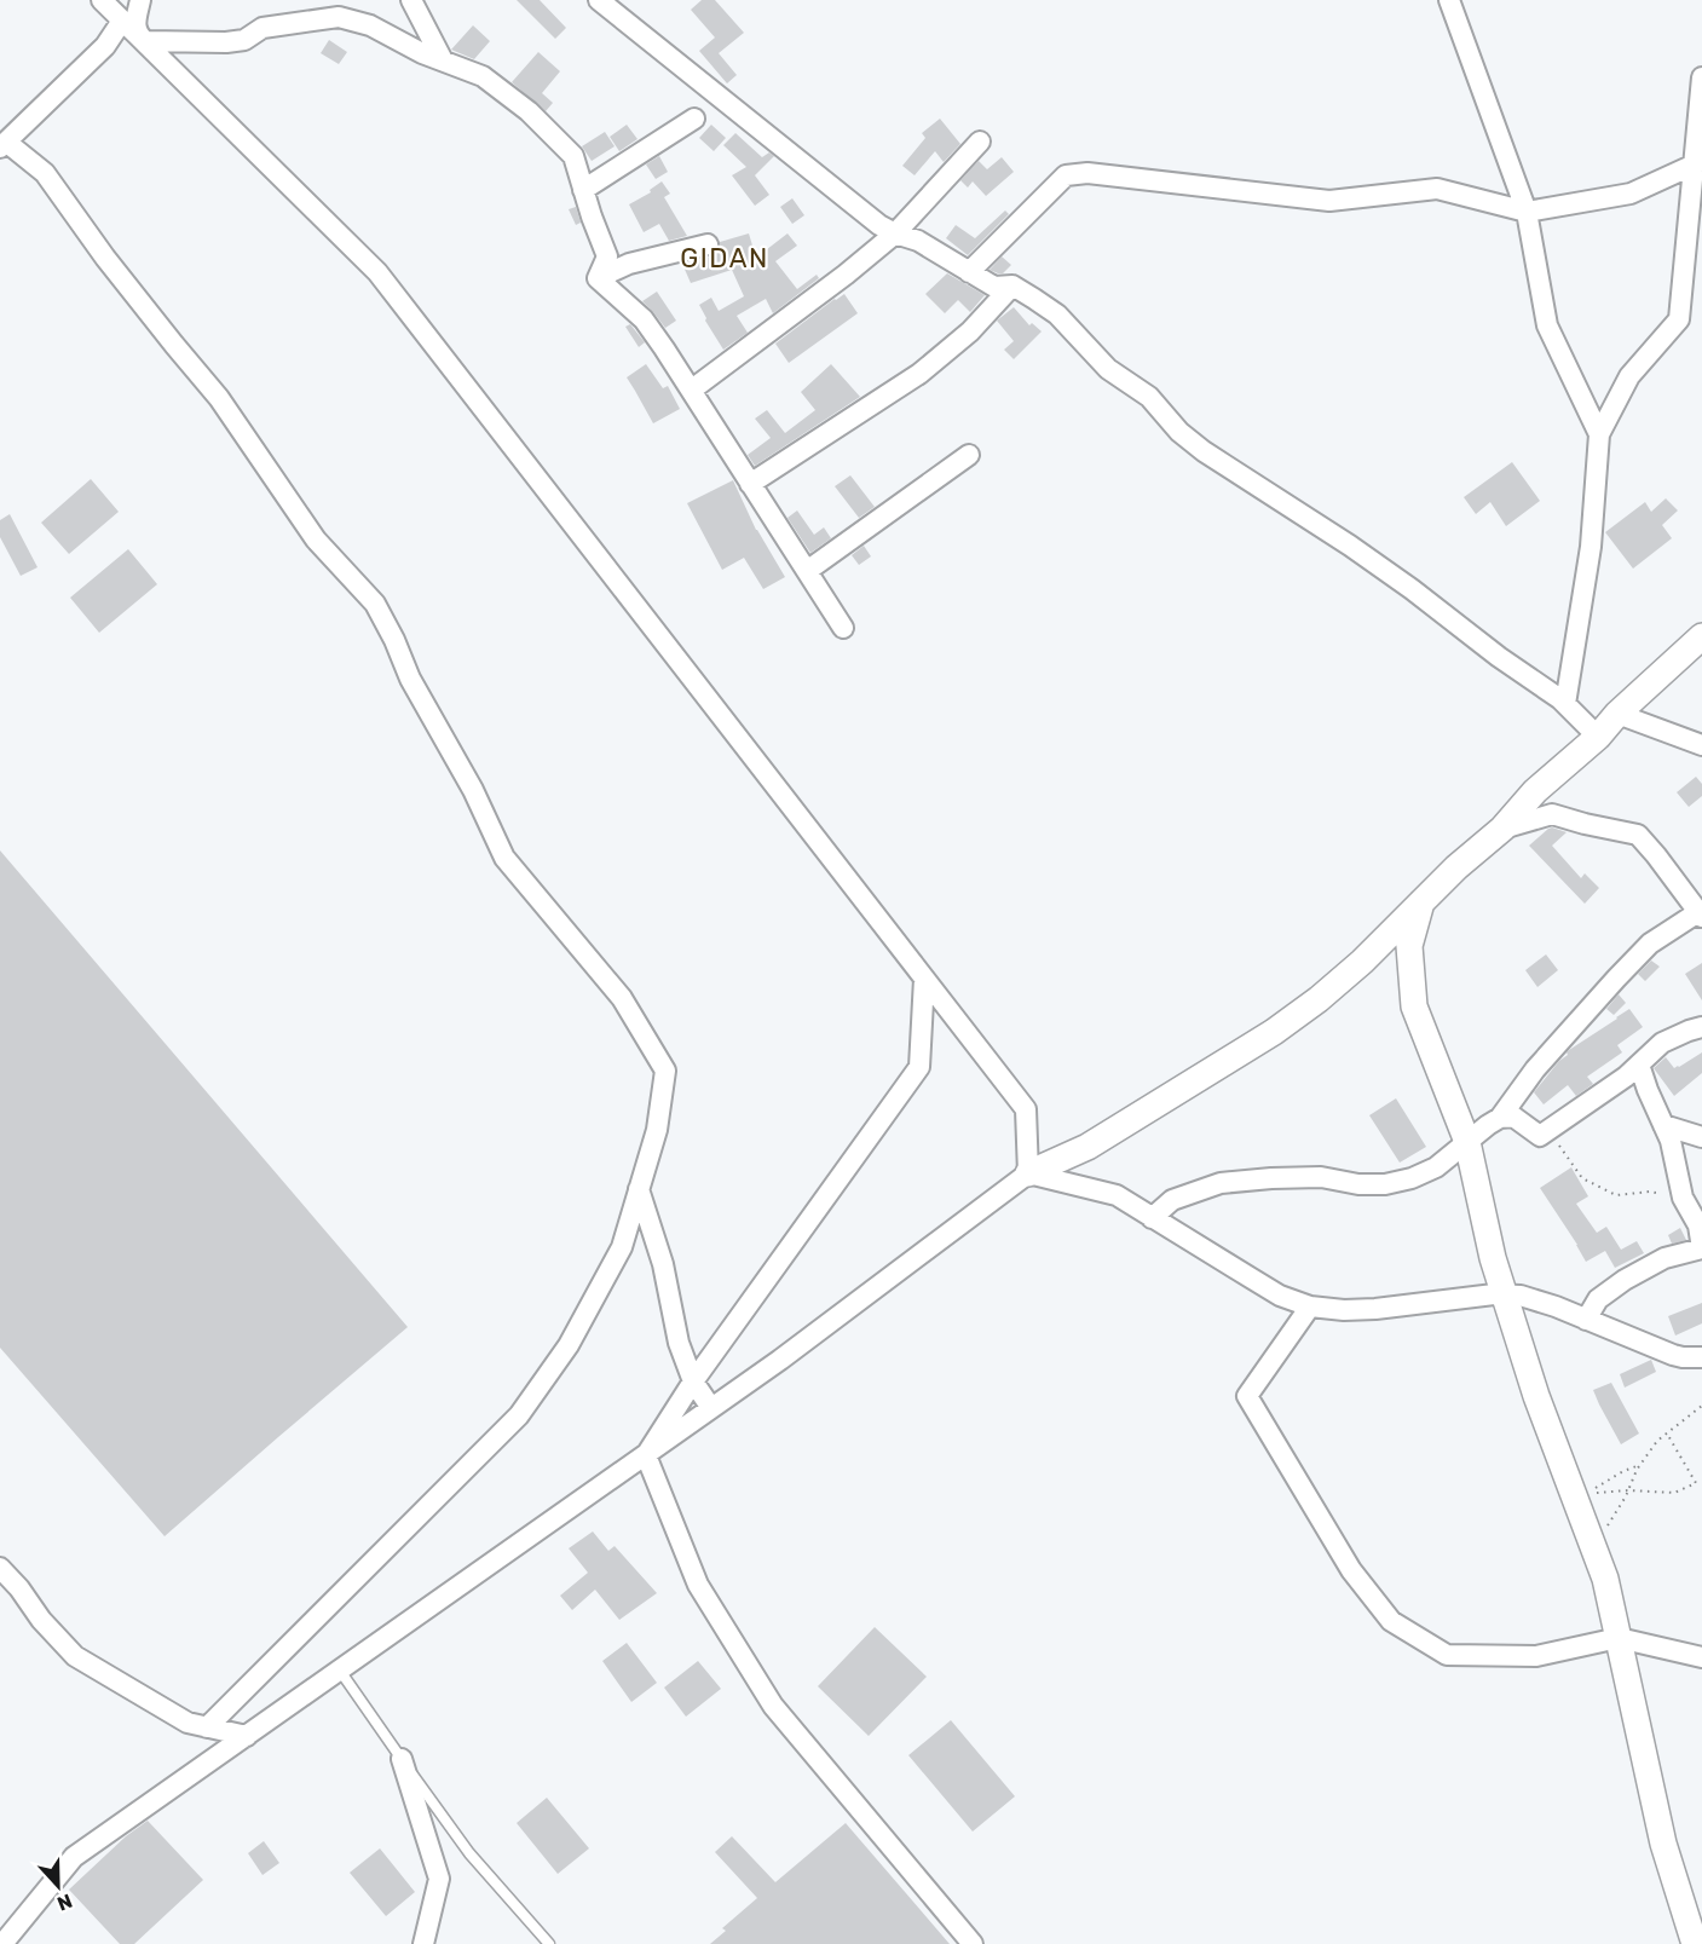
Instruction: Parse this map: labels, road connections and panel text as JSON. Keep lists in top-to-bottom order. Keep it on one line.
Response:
{"districts":["GIDAN"],"north":"bottom"}
